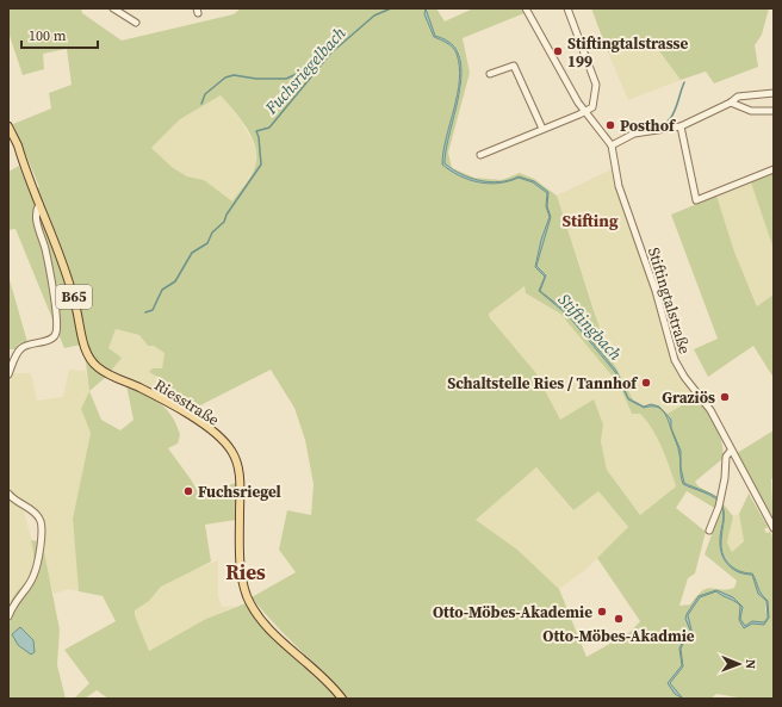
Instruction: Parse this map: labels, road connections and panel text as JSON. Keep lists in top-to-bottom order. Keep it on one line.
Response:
{"streets":{"main road":["B65","Riesstraße"],"street":["Stiftingtalstraße"]},"districts":["Stifting","Ries"],"water":["Fuchsriegelbach","Stiftingbach"],"places":["Stiftingtalstrasse 199","Posthof","Schaltstelle Ries / Tannhof","Graziös","Fuchsriegel","Otto-Möbes-Akademie","Otto-Möbes-Akadmie"],"scale_bar":"100 m","north":"right"}
